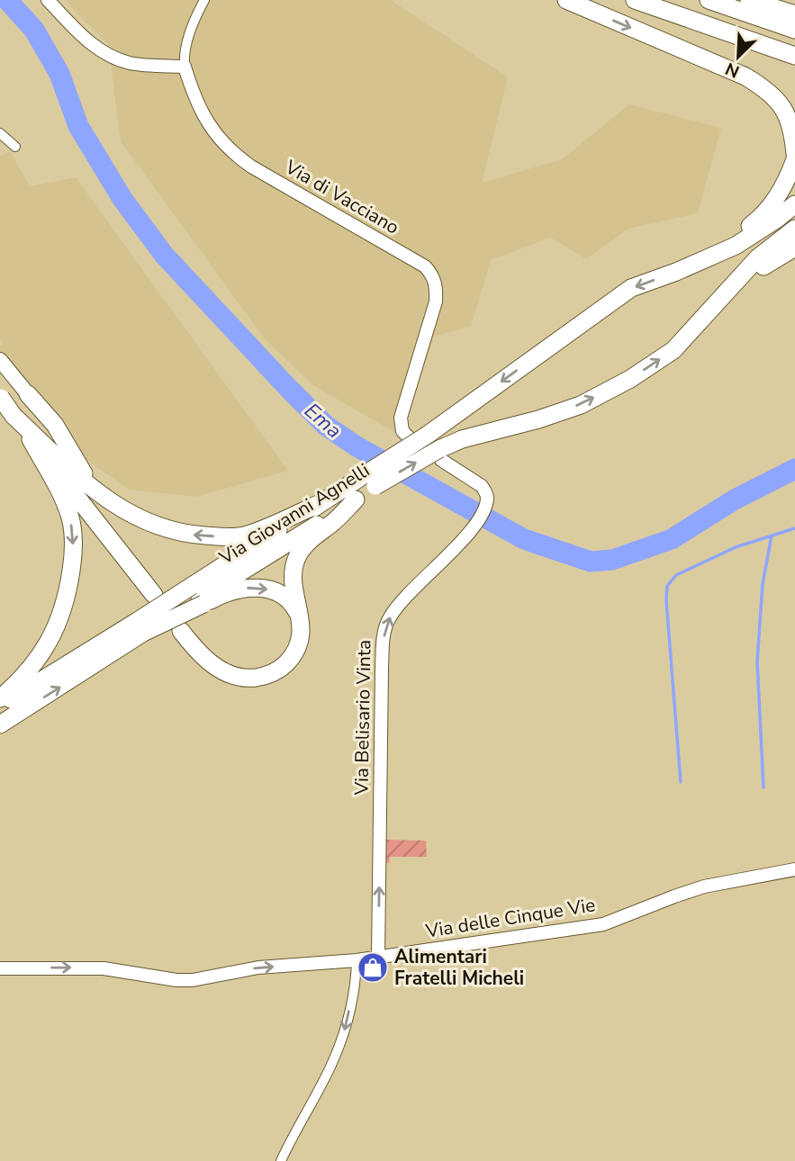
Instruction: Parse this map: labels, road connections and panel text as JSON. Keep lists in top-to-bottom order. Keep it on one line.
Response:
{"streets":{"highway":["Via Giovanni Agnelli"],"street":["Via di Vacciano","Via Belisario Vinta","Via delle Cinque Vie"]},"crossings":[["Via Giovanni Agnelli","Via Belisario Vinta"],["Via Belisario Vinta","Via delle Cinque Vie"]],"one_way":["Via Belisario Vinta","Via delle Cinque Vie"],"water":["Ema"],"places":{"shop":["Alimentari Fratelli Micheli"]},"north":"bottom left"}
